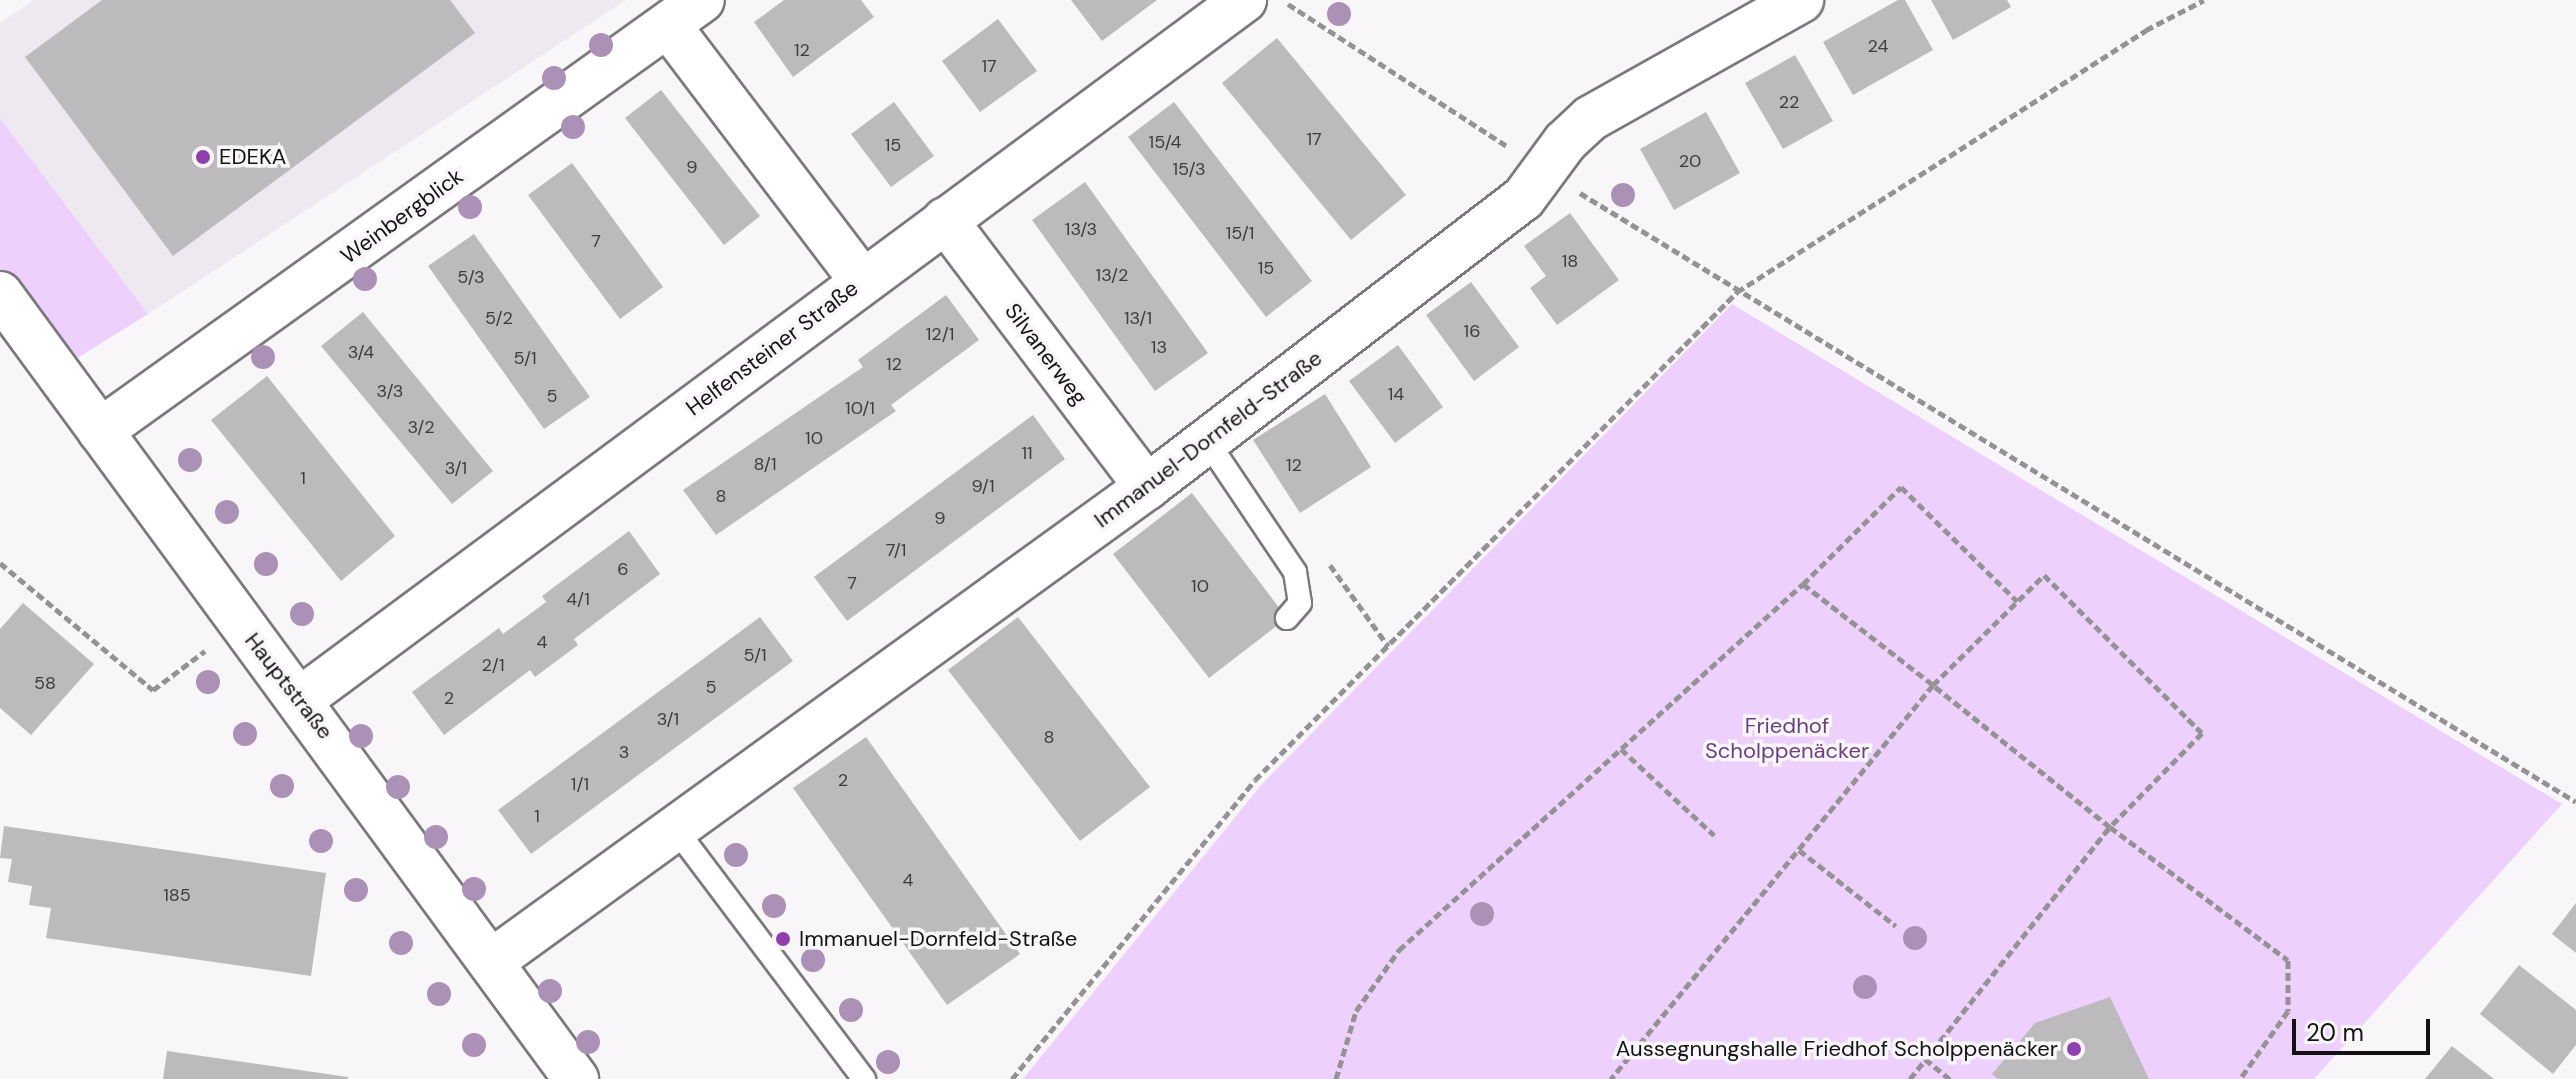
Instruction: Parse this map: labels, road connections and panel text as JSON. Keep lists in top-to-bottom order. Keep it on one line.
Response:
{"streets":{"street":["Weinbergblick","Helfensteiner Straße","Silvanerweg","Immanuel-Dornfeld-Straße","Hauptstraße"]},"crossings":[["Weinbergblick","Hauptstraße"],["Helfensteiner Straße","Silvanerweg"],["Helfensteiner Straße","Hauptstraße"],["Silvanerweg","Immanuel-Dornfeld-Straße"],["Immanuel-Dornfeld-Straße","Hauptstraße"]],"parks":["Friedhof Scholppenäcker"],"places":["EDEKA","Immanuel-Dornfeld-Straße","Aussegnungshalle Friedhof Scholppenäcker"],"house_numbers":["24","12","17","22","17","15/4","15","20","9","15/3","13/3","15/1","7","18","15","13/2","5/3","5/2","13/1","16","12/1","13","3/4","5/1","12","3/3","14","5","10/1","3/2","10","11","8/1","12","3/1","1","9/1","8","9","7/1","6","7","10","4/1","4","5/1","2/1","58","5","2","3/1","8","3","2","1/1","1","4","185"],"scale_bar":"20 m"}
